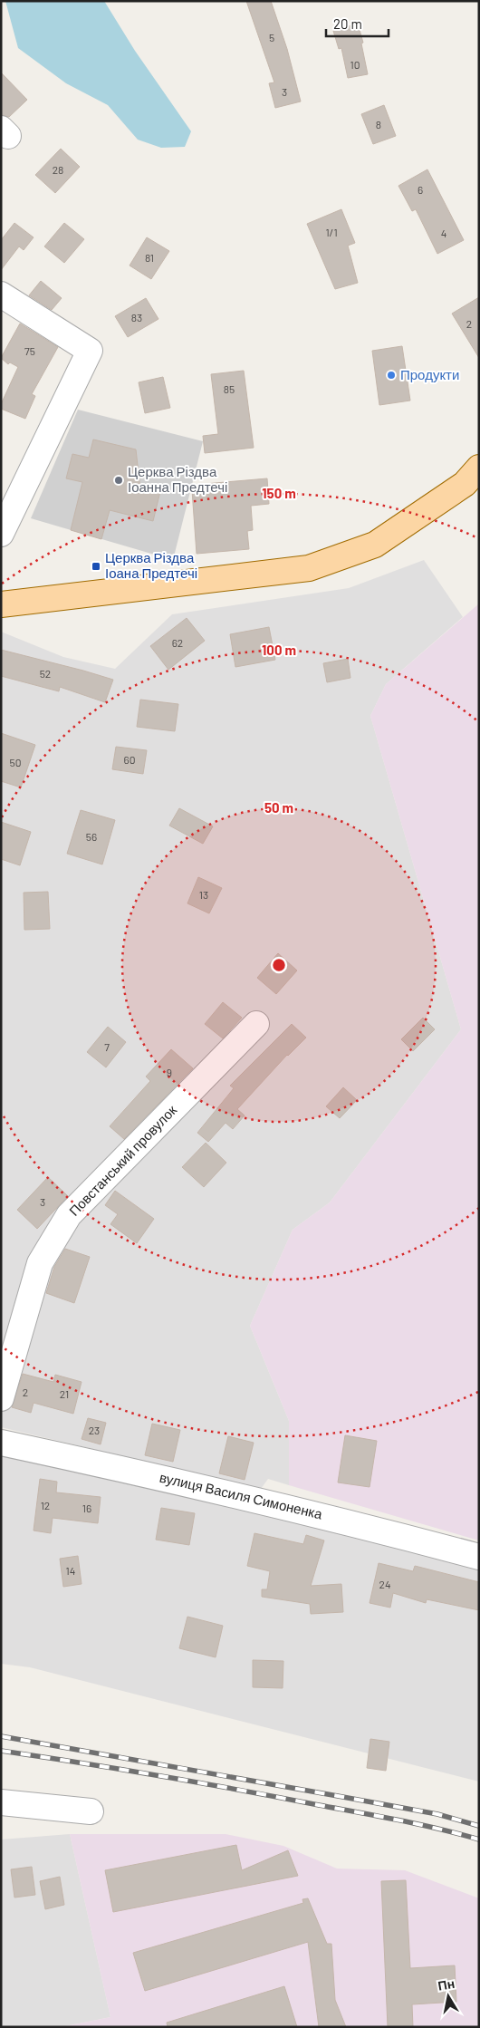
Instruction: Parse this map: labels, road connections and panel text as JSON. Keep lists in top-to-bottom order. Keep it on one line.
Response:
{"streets":{"street":["Повстанський провулок","вулиця Василя Симоненка"]},"places":{"other":["Продукти","Церква Різдва Іоанна Предтечі"],"transit":["Церква Різдва Іоана Предтечі"]},"house_numbers":["5","10","3","8","28","6","1/1","4","81","83","2","75","85","62","52","60","50","56","13","7","9","3","2","21","23","12","16","14","24"],"scale_bar":"20 m","north":"top","rings":["150 m","100 m","50 m"]}
